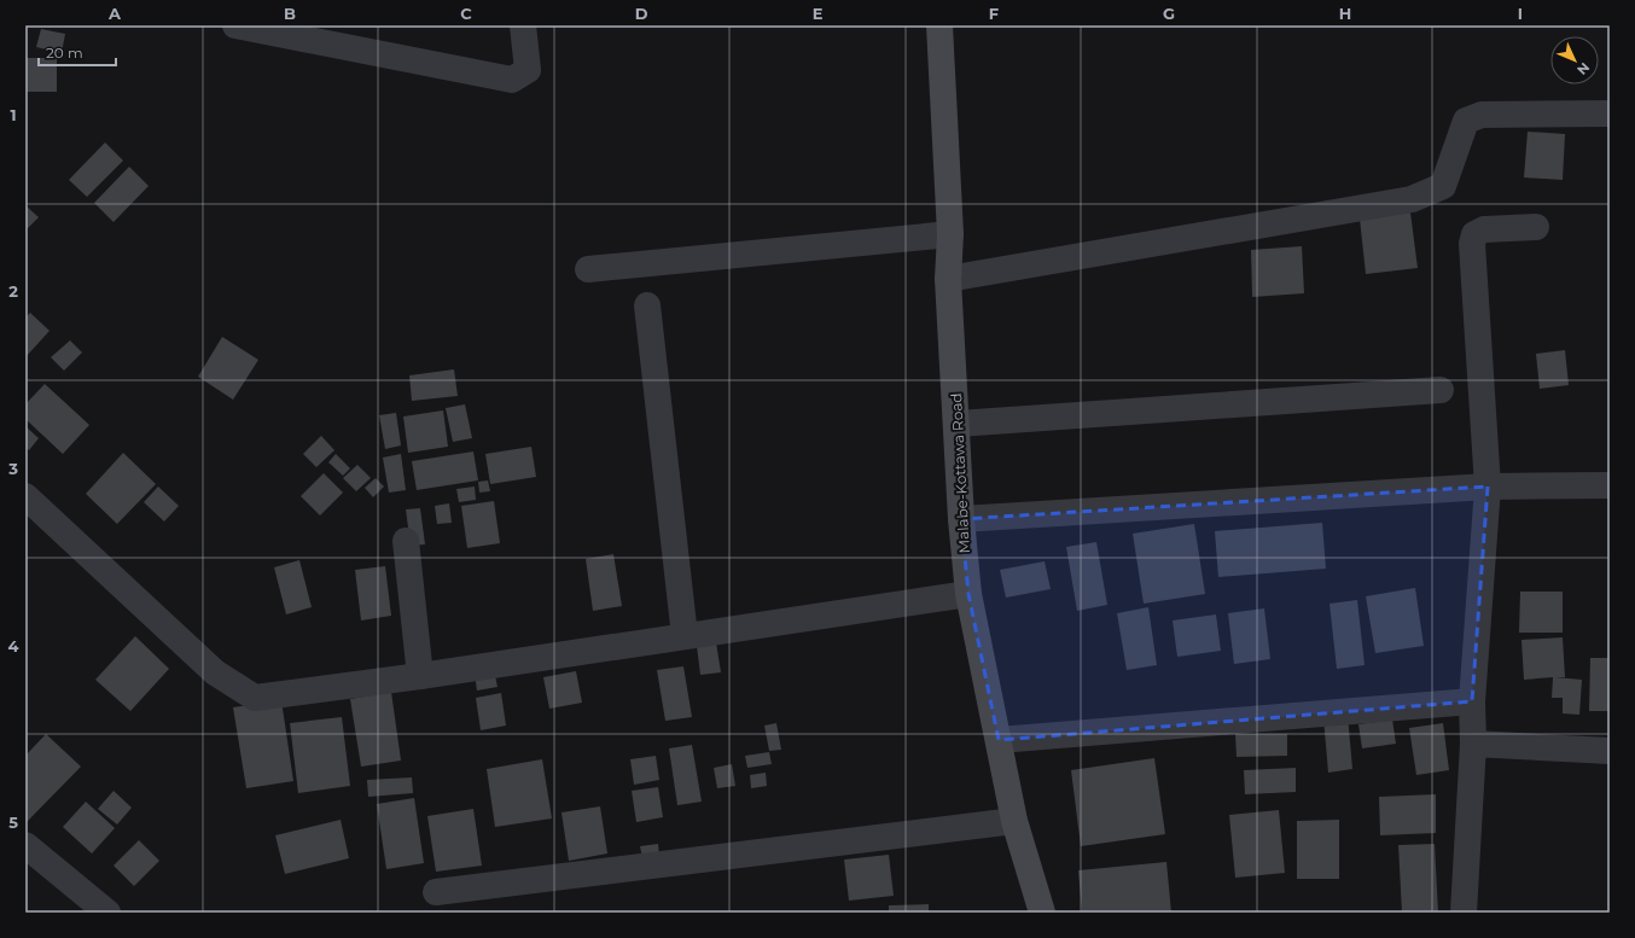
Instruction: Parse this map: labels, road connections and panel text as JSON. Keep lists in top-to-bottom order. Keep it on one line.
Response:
{"streets":{"main road":["Malabe-Kottawa Road"]},"scale_bar":"20 m","north":"bottom right","grid":{"columns":["A","B","C","D","E","F","G","H","I"],"rows":["1","2","3","4","5"]}}
